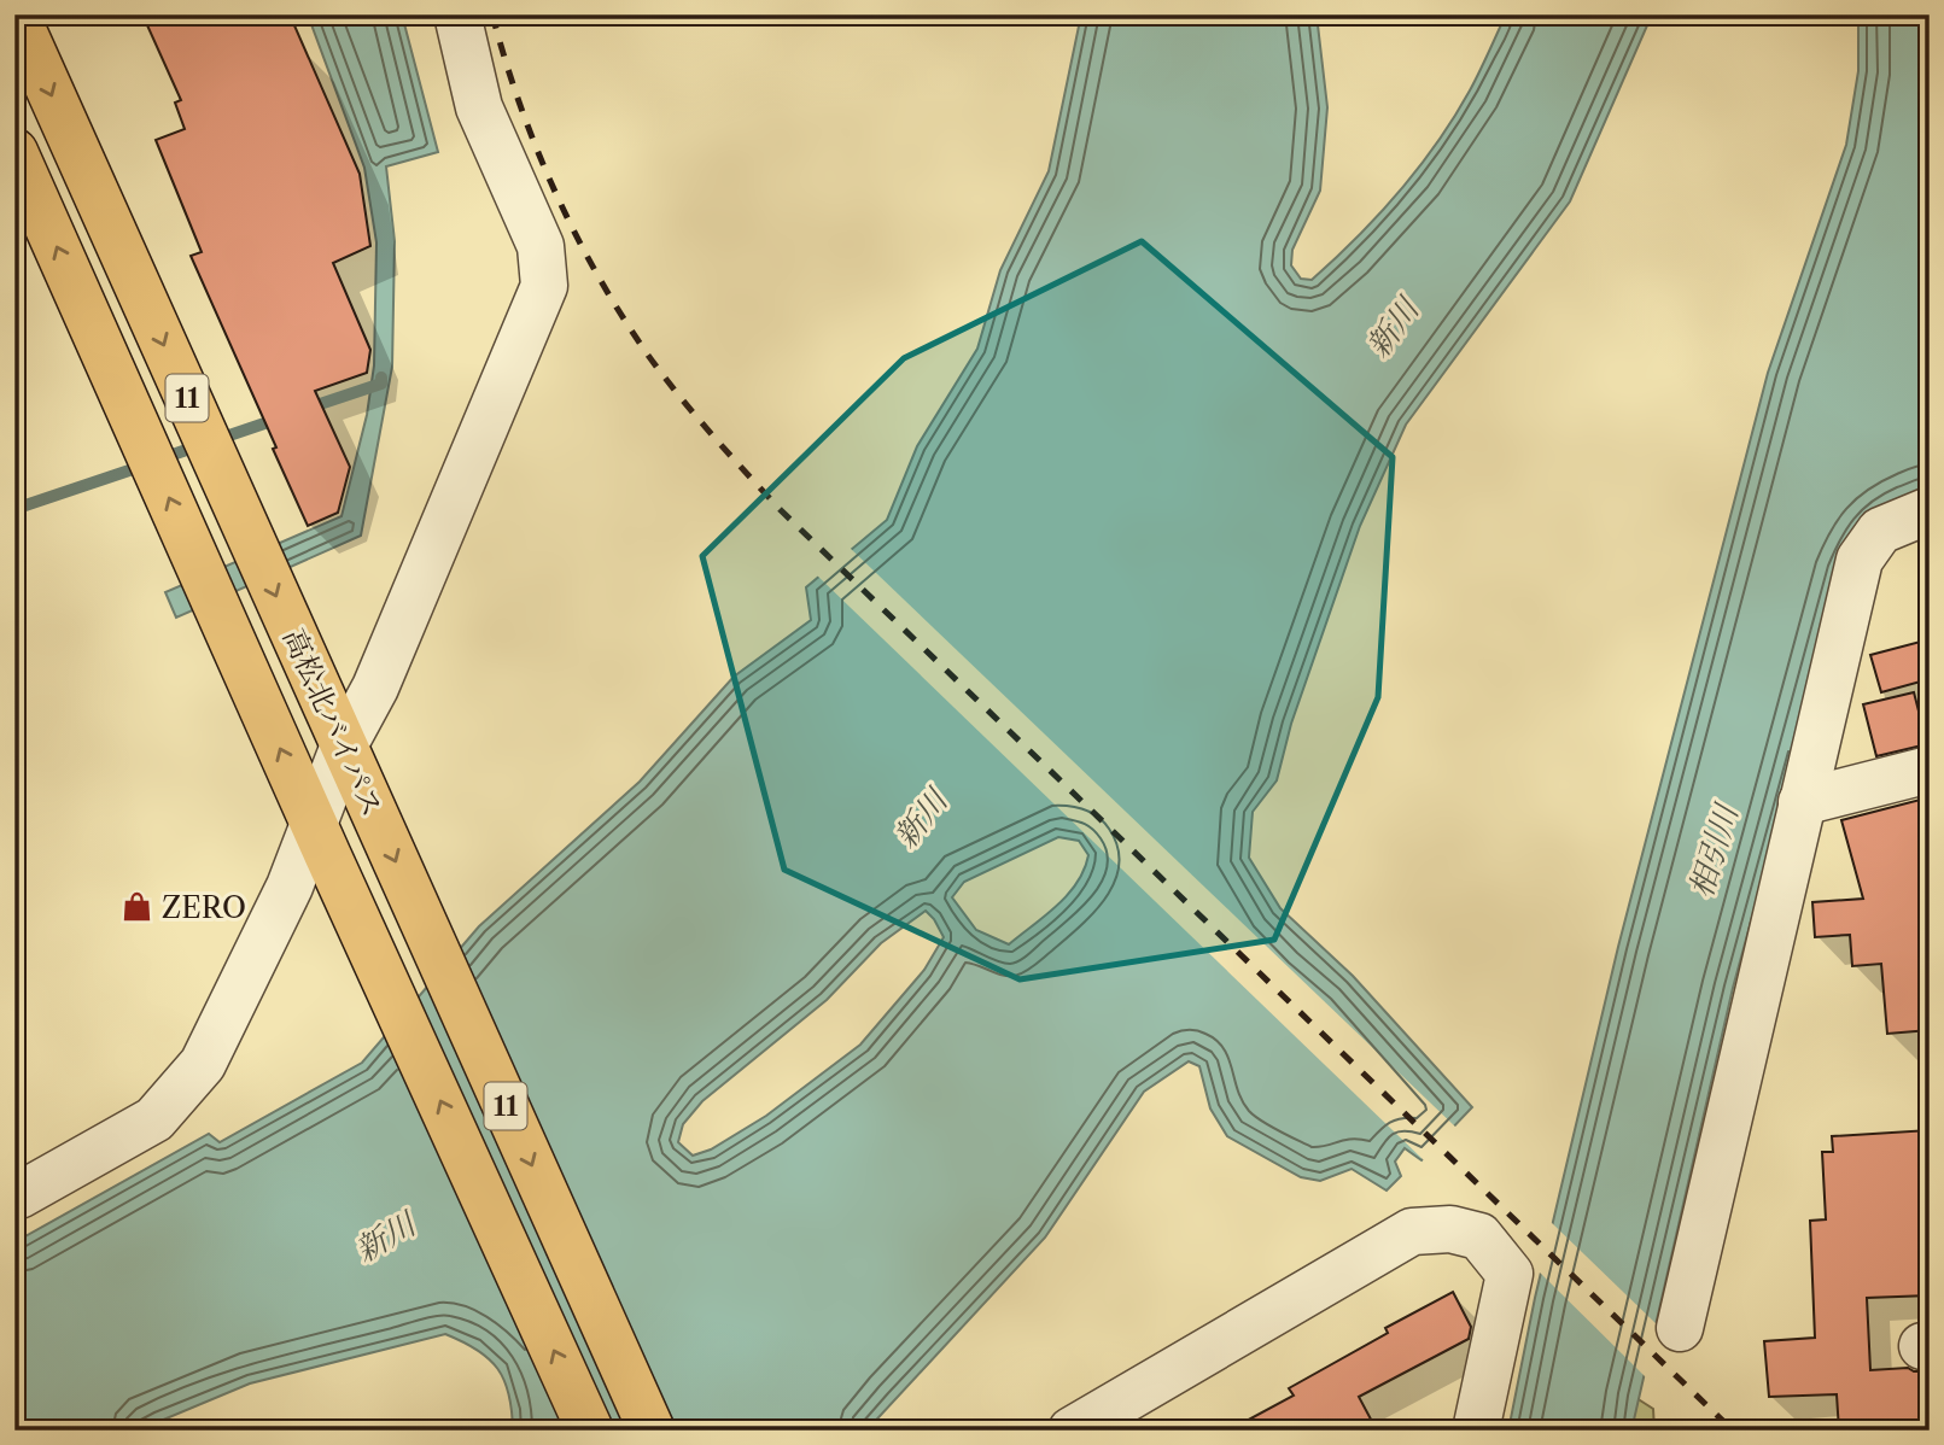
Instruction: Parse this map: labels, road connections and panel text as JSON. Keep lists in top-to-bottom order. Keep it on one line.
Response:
{"streets":{"highway":["11","高松北バイパス"]},"water":["新川","相引川"],"places":{"shop":["ZERO"]}}
